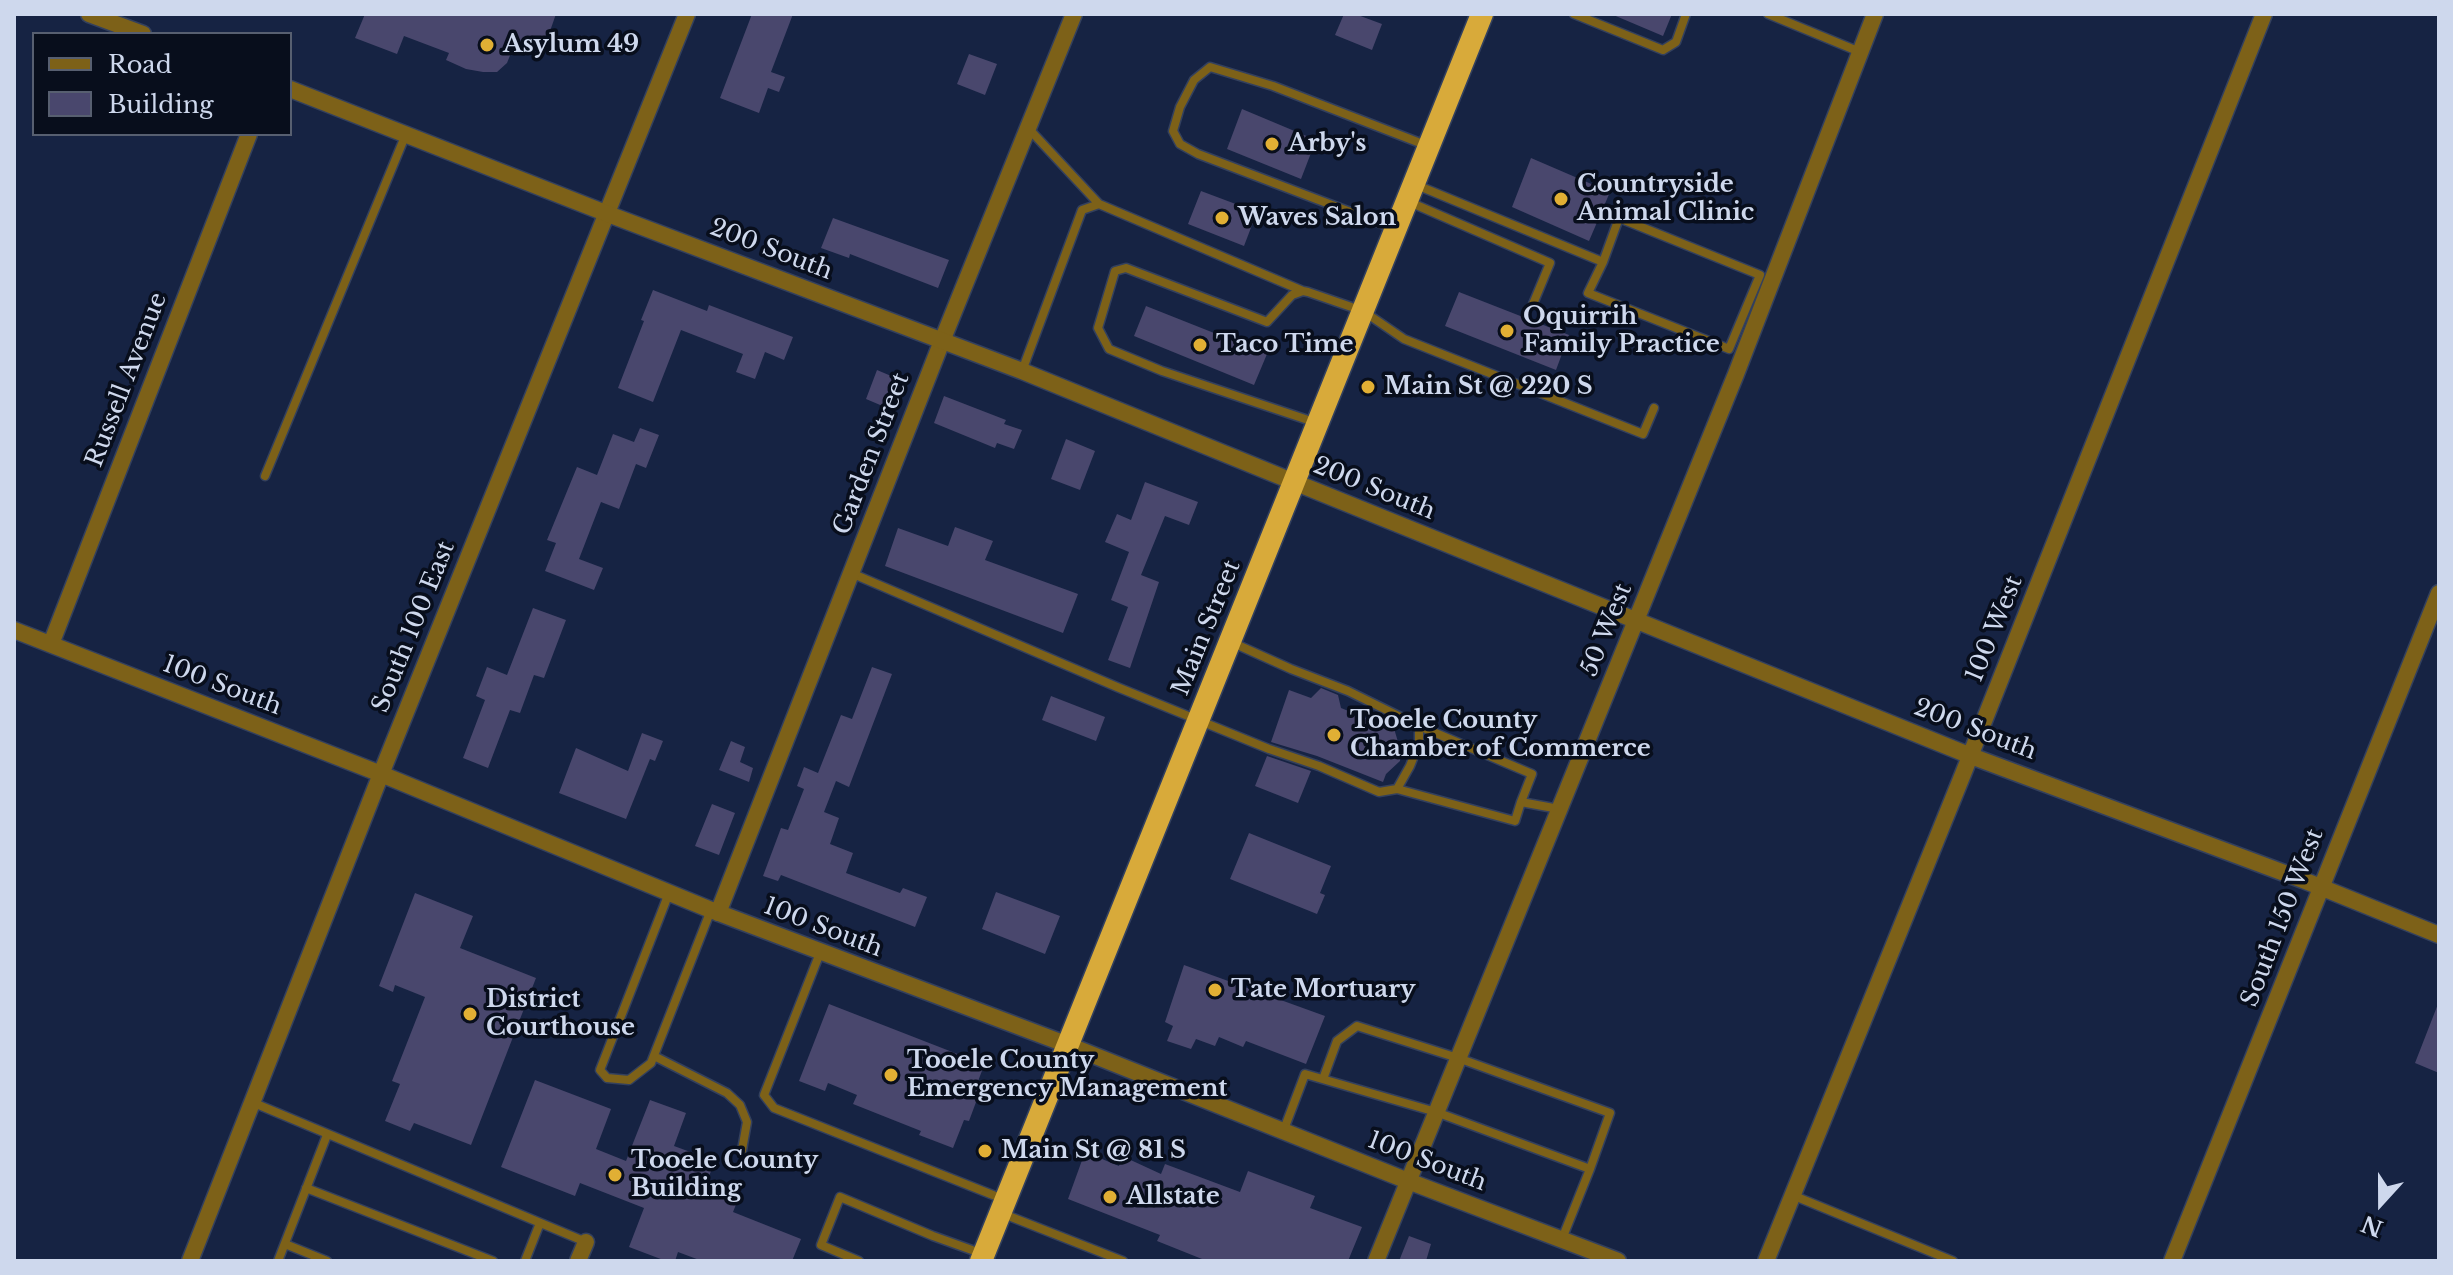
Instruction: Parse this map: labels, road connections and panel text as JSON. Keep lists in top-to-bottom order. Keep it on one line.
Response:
{"streets":{"highway":["Main Street"],"street":["200 South","Russell Avenue","Garden Street","South 100 East","100 West","50 West","100 South","South 150 West"]},"crossings":[["200 South","Garden Street"],["200 South","South 100 East"],["200 South","Main Street"],["200 South","100 West"],["200 South","50 West"],["200 South","South 150 West"],["Russell Avenue","100 South"],["Garden Street","100 South"],["South 100 East","100 South"],["Main Street","100 South"],["50 West","100 South"]],"places":["Asylum 49","Arby's","Countryside Animal Clinic","Waves Salon","Oquirrih Family Practice","Taco Time","Main St @ 220 S","Tooele County Chamber of Commerce","Tate Mortuary","District Courthouse","Tooele County Emergency Management","Main St @ 81 S","Tooele County Building","Allstate"],"legend":["Road","Building"],"north":"bottom"}
